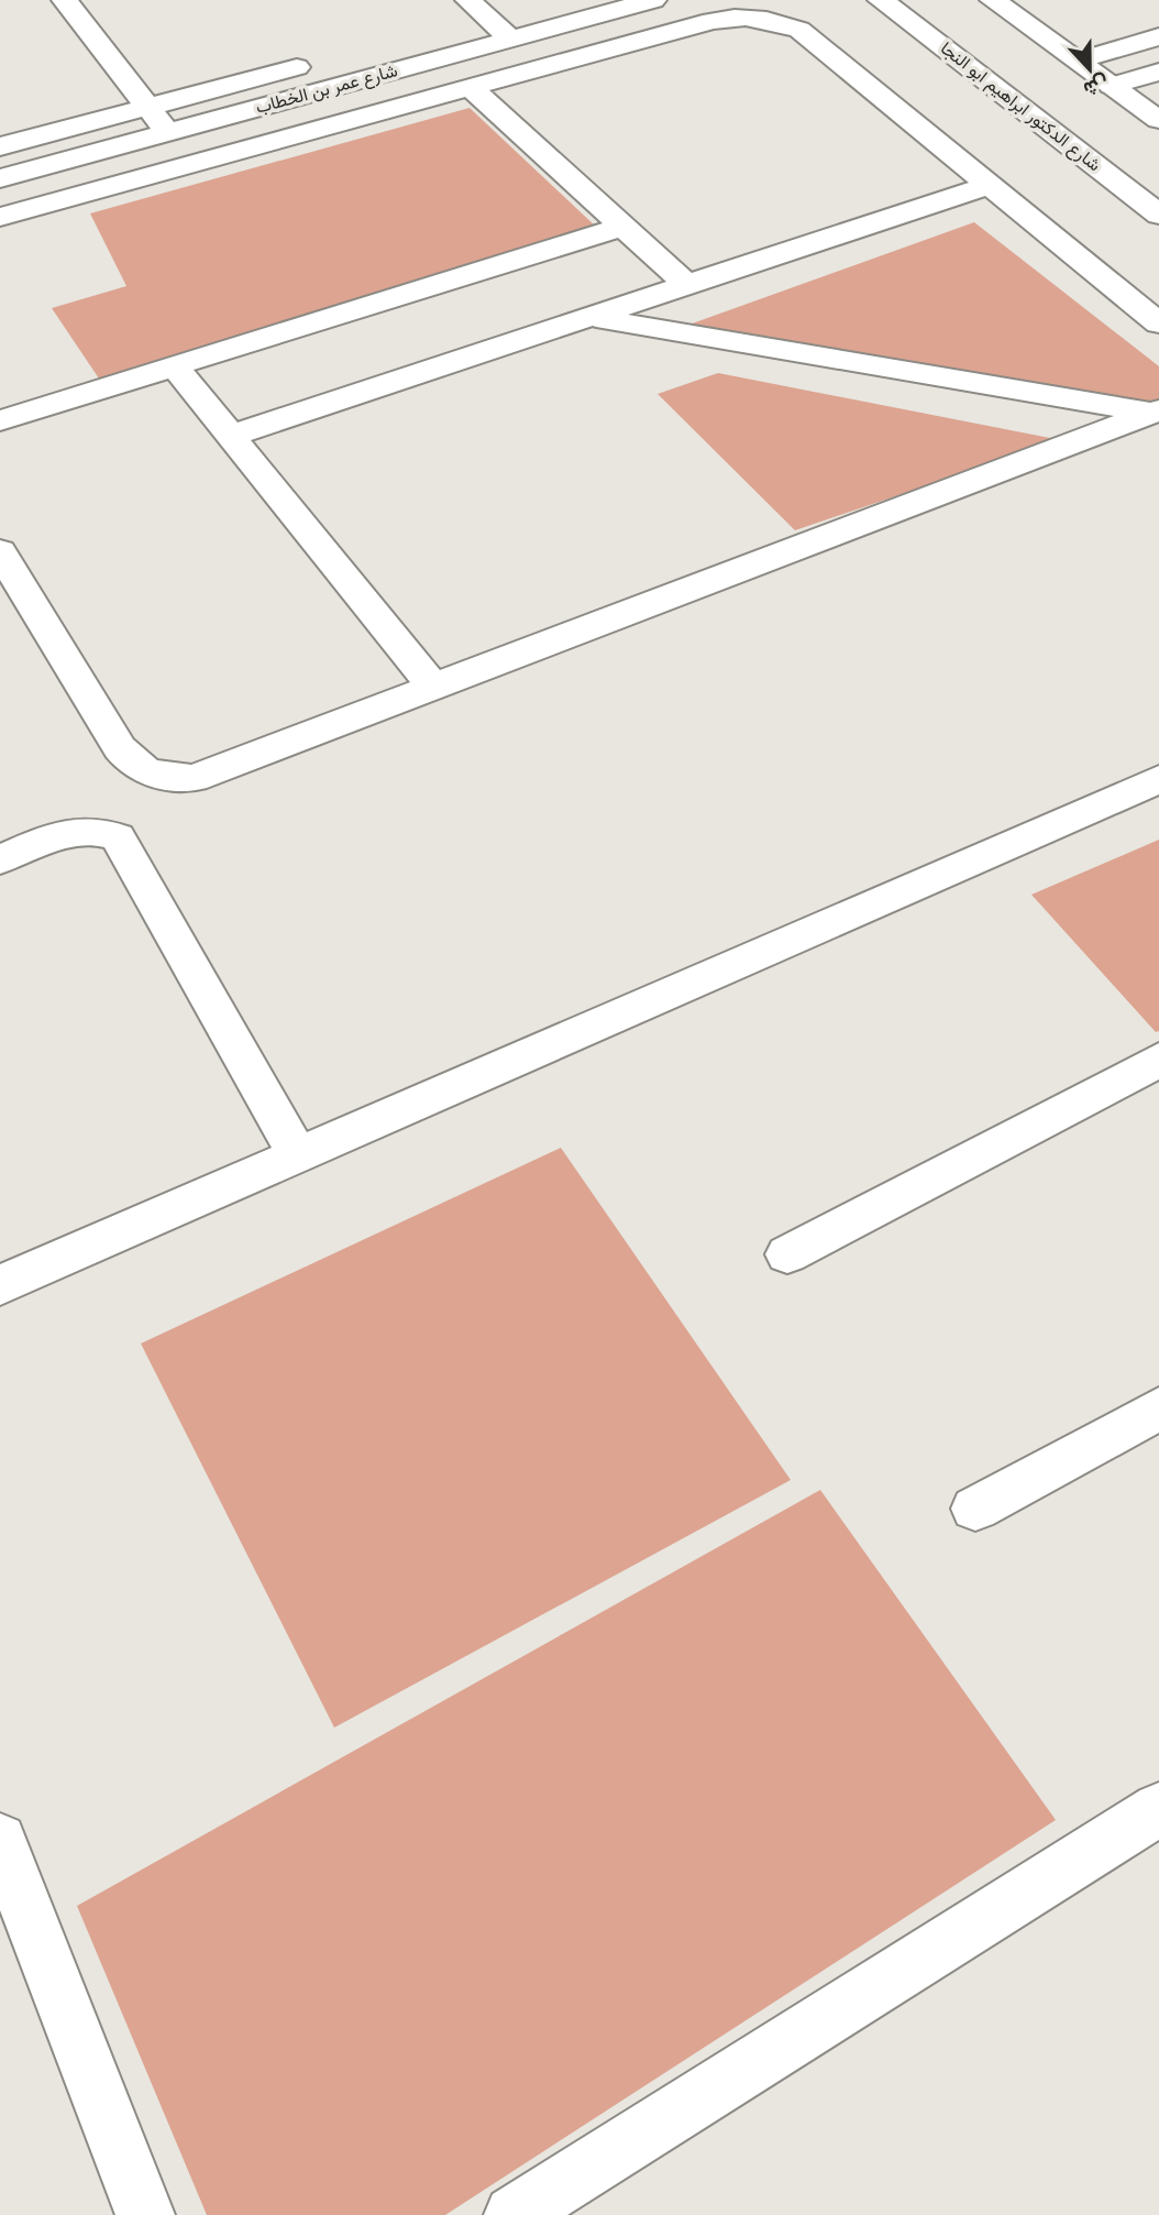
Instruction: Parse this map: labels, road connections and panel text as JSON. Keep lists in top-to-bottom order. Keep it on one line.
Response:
{"streets":{"street":["شارع عمر بن الخطاب","شارع الدكتور ابراهيم ابو النجا"]},"north":"bottom"}
